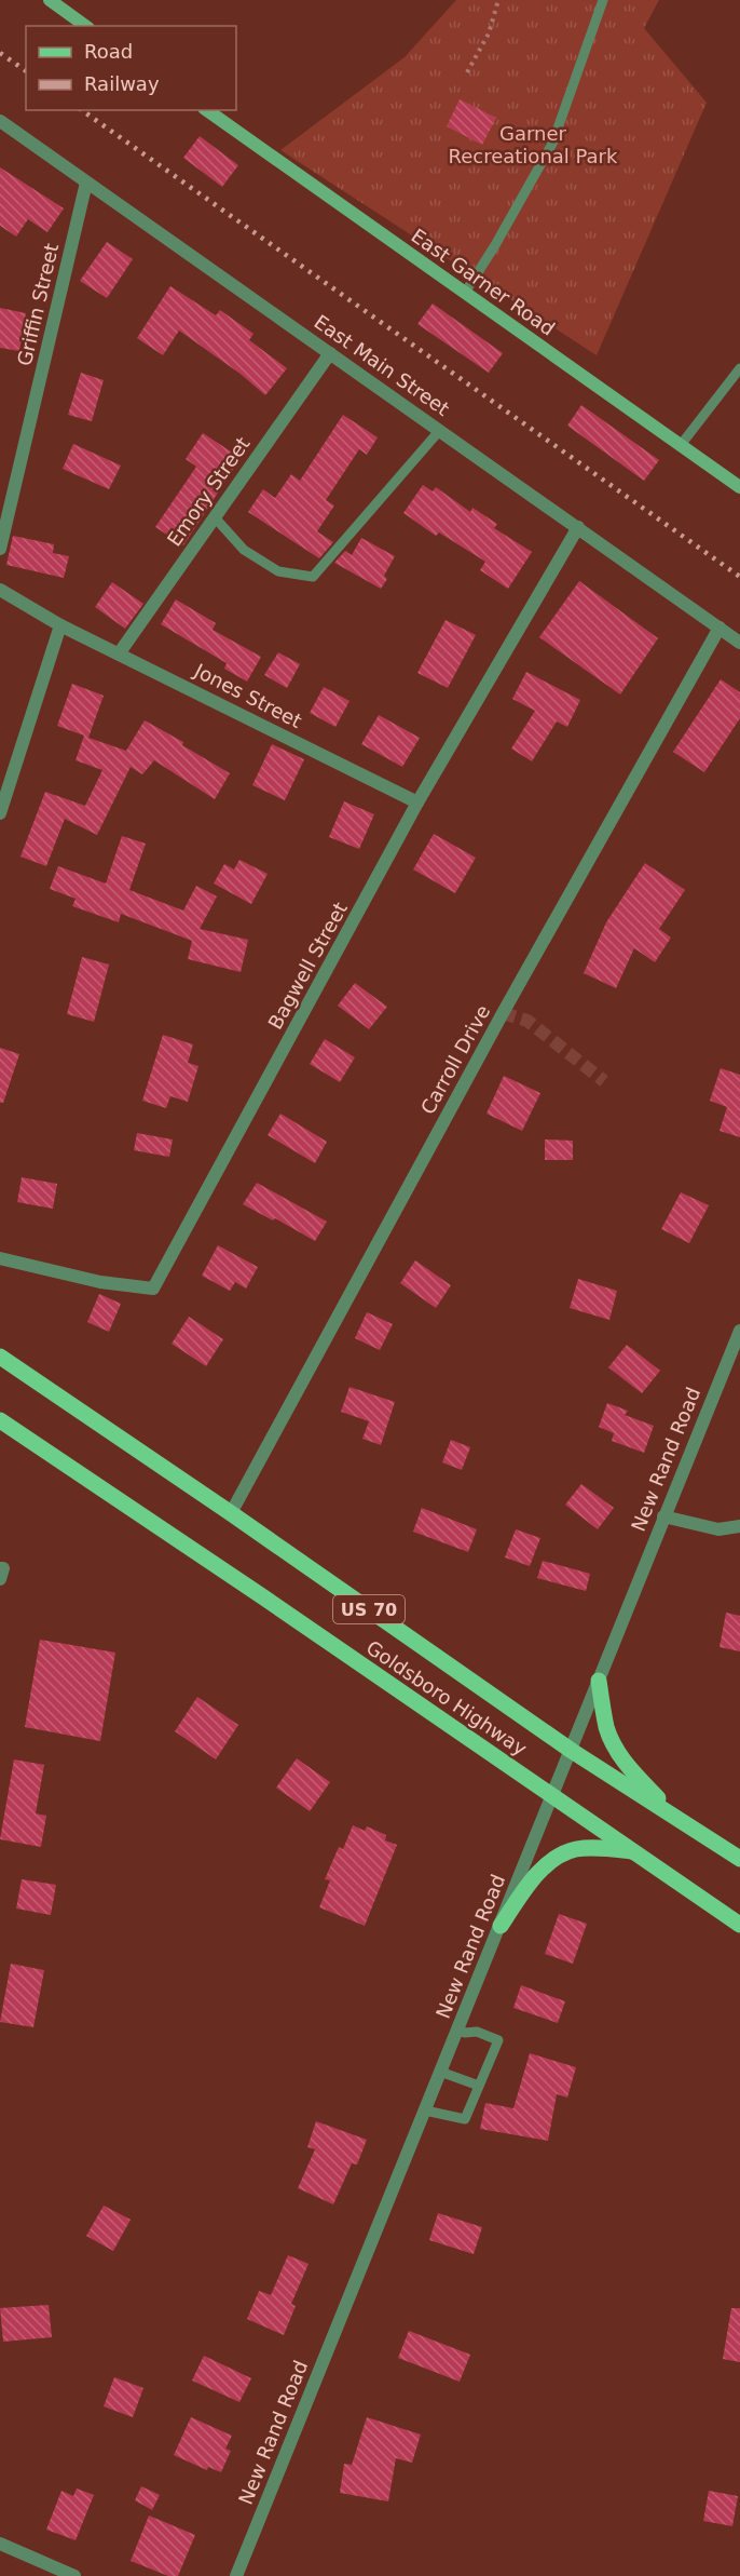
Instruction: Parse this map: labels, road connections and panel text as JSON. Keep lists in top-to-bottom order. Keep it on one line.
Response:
{"streets":{"main road":["East Garner Road","US 70","Goldsboro Highway"],"street":["Griffin Street","East Main Street","Emory Street","Jones Street","Bagwell Street","Carroll Drive","New Rand Road"]},"crossings":[["Griffin Street","East Main Street"],["East Main Street","Emory Street"],["East Main Street","Bagwell Street"],["East Main Street","Carroll Drive"],["Emory Street","Jones Street"],["Jones Street","Bagwell Street"],["Carroll Drive","Goldsboro Highway"],["New Rand Road","Goldsboro Highway"]],"parks":["Garner Recreational Park"],"legend":["Road","Railway"]}
